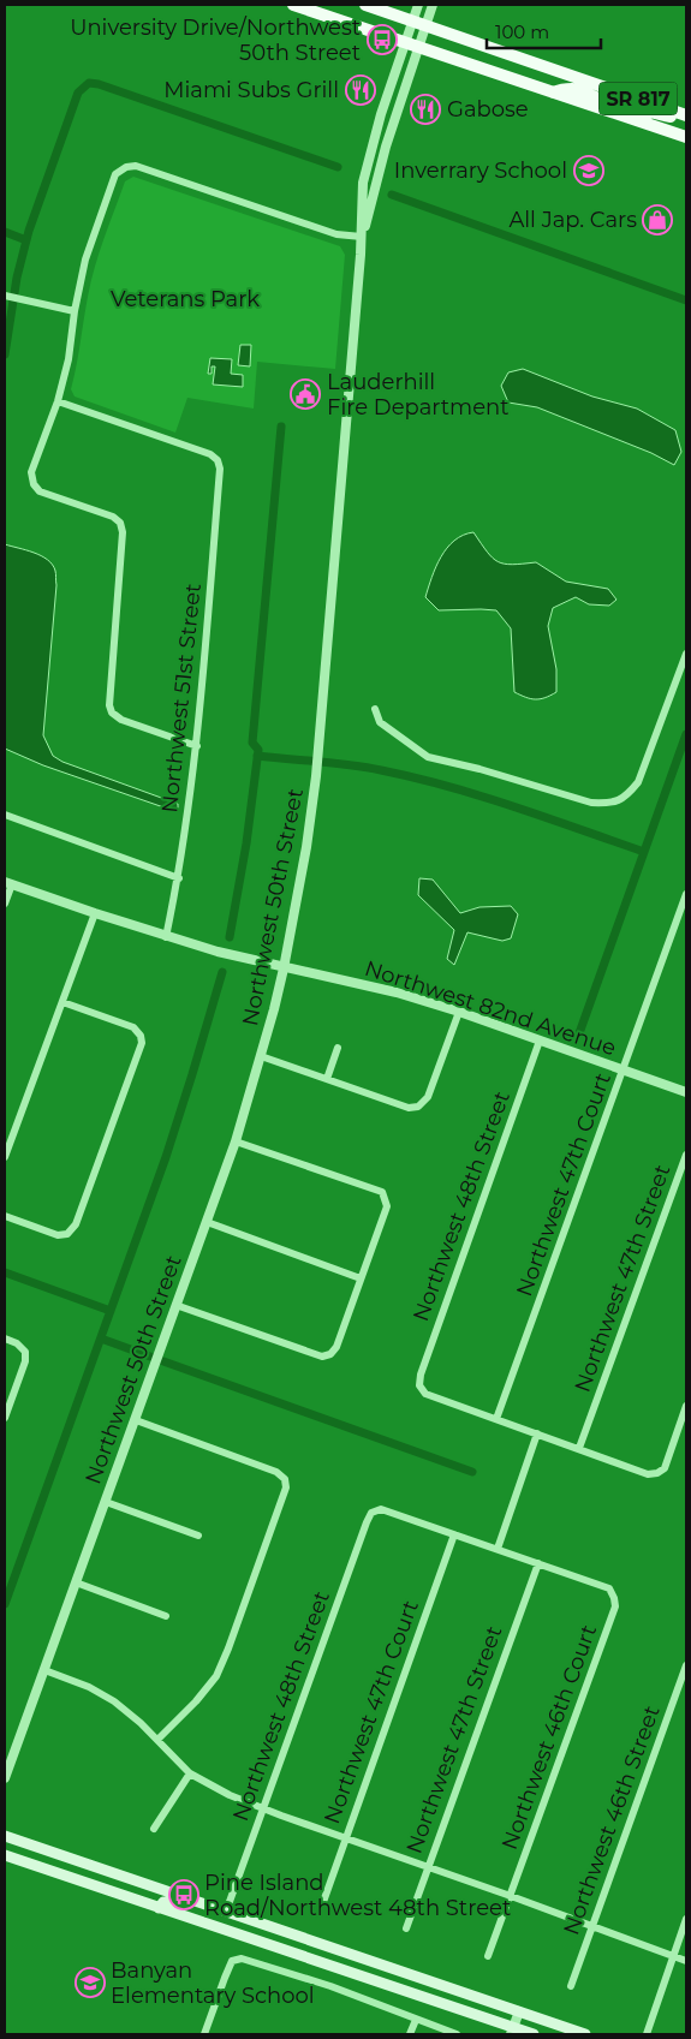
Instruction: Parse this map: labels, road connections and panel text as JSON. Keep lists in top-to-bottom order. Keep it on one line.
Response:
{"streets":{"main road":["SR 817"],"street":["Northwest 51st Street","Northwest 50th Street","Northwest 82nd Avenue","Northwest 47th Court","Northwest 48th Street","Northwest 47th Street","Northwest 46th Court","Northwest 46th Street"]},"crossings":[["SR 817","Northwest 50th Street"],["Northwest 51st Street","Northwest 82nd Avenue"],["Northwest 50th Street","Northwest 82nd Avenue"],["Northwest 82nd Avenue","Northwest 47th Court"],["Northwest 82nd Avenue","Northwest 48th Street"],["Northwest 47th Court","Northwest 48th Street"],["Northwest 47th Street","Northwest 46th Court"]],"parks":["Veterans Park"],"places":{"bus stop":["University Drive/Northwest 50th Street","Pine Island Road/Northwest 48th Street"],"restaurant":["Miami Subs Grill","Gabose"],"school or university":["Inverrary School","Banyan Elementary School"],"shop":["All Jap. Cars"],"public building":["Lauderhill Fire Department"]},"scale_bar":"100 m"}
